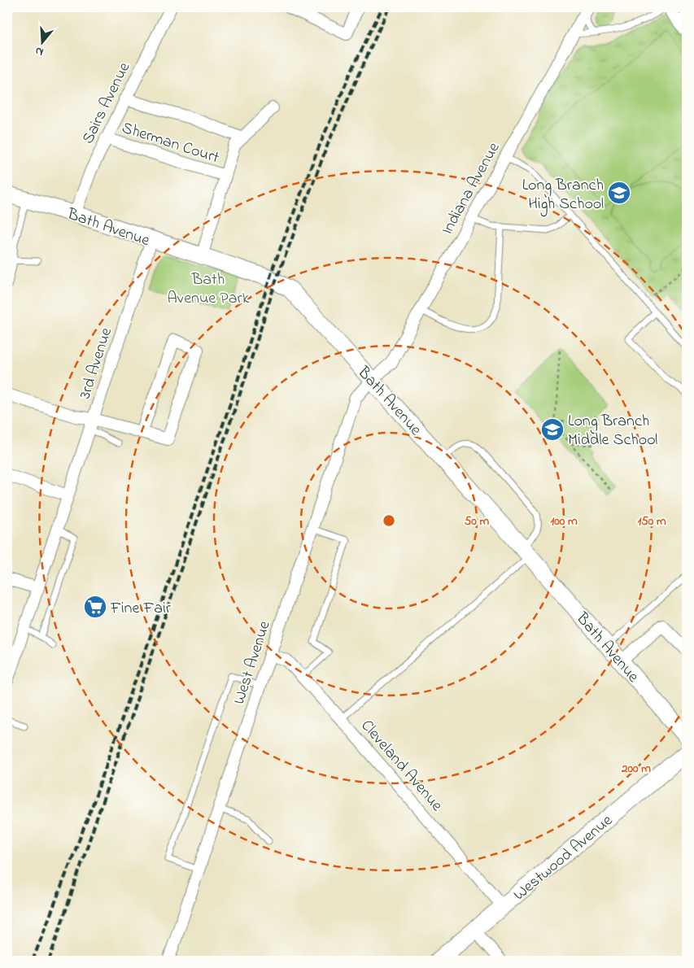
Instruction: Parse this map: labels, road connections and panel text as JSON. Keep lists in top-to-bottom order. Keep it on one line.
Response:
{"streets":{"street":["Sairs Avenue","Sherman Court","Indiana Avenue","Bath Avenue","3rd Avenue","West Avenue","Cleveland Avenue","Westwood Avenue"]},"crossings":[["Sairs Avenue","Sherman Court"],["Sairs Avenue","Bath Avenue"],["Sherman Court","Bath Avenue"],["Indiana Avenue","Bath Avenue"],["Indiana Avenue","West Avenue"],["Bath Avenue","3rd Avenue"],["Bath Avenue","West Avenue"],["West Avenue","Cleveland Avenue"],["Cleveland Avenue","Westwood Avenue"]],"parks":["Bath Avenue Park"],"places":{"school or university":["Long Branch High School","Long Branch Middle School"],"supermarket":["Fine Fair"]},"north":"bottom","rings":["50 m","100 m","150 m","200 m"]}
